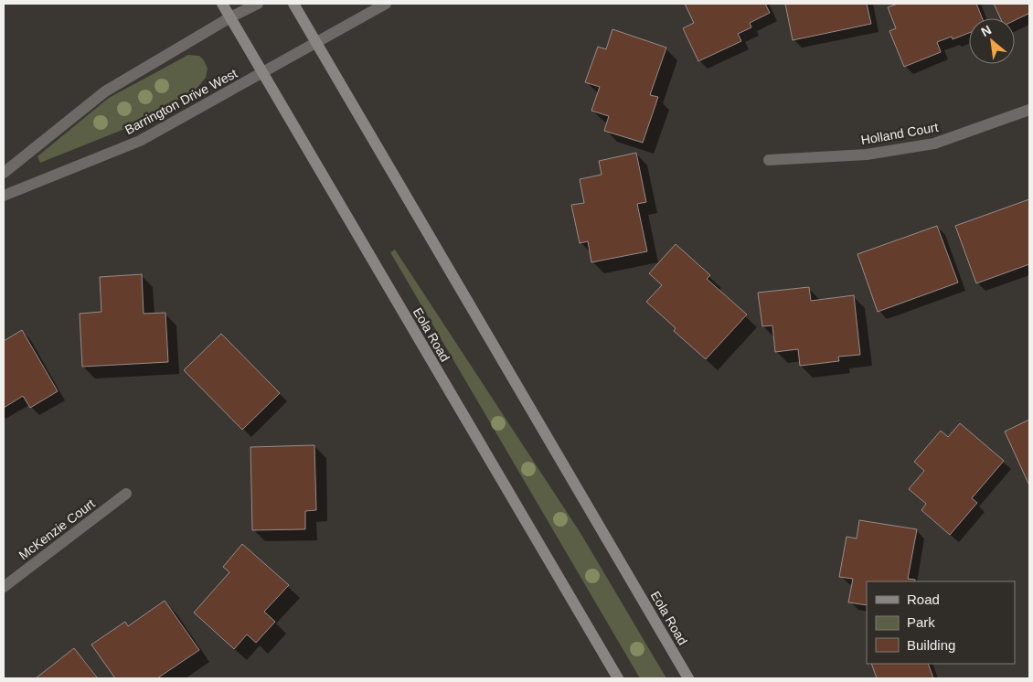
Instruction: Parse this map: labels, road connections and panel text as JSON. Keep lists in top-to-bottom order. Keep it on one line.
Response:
{"streets":{"street":["Barrington Drive West","Holland Court","Eola Road","McKenzie Court"]},"crossings":[["Barrington Drive West","Eola Road"]],"legend":["Road","Park","Building"],"north":"top left"}
